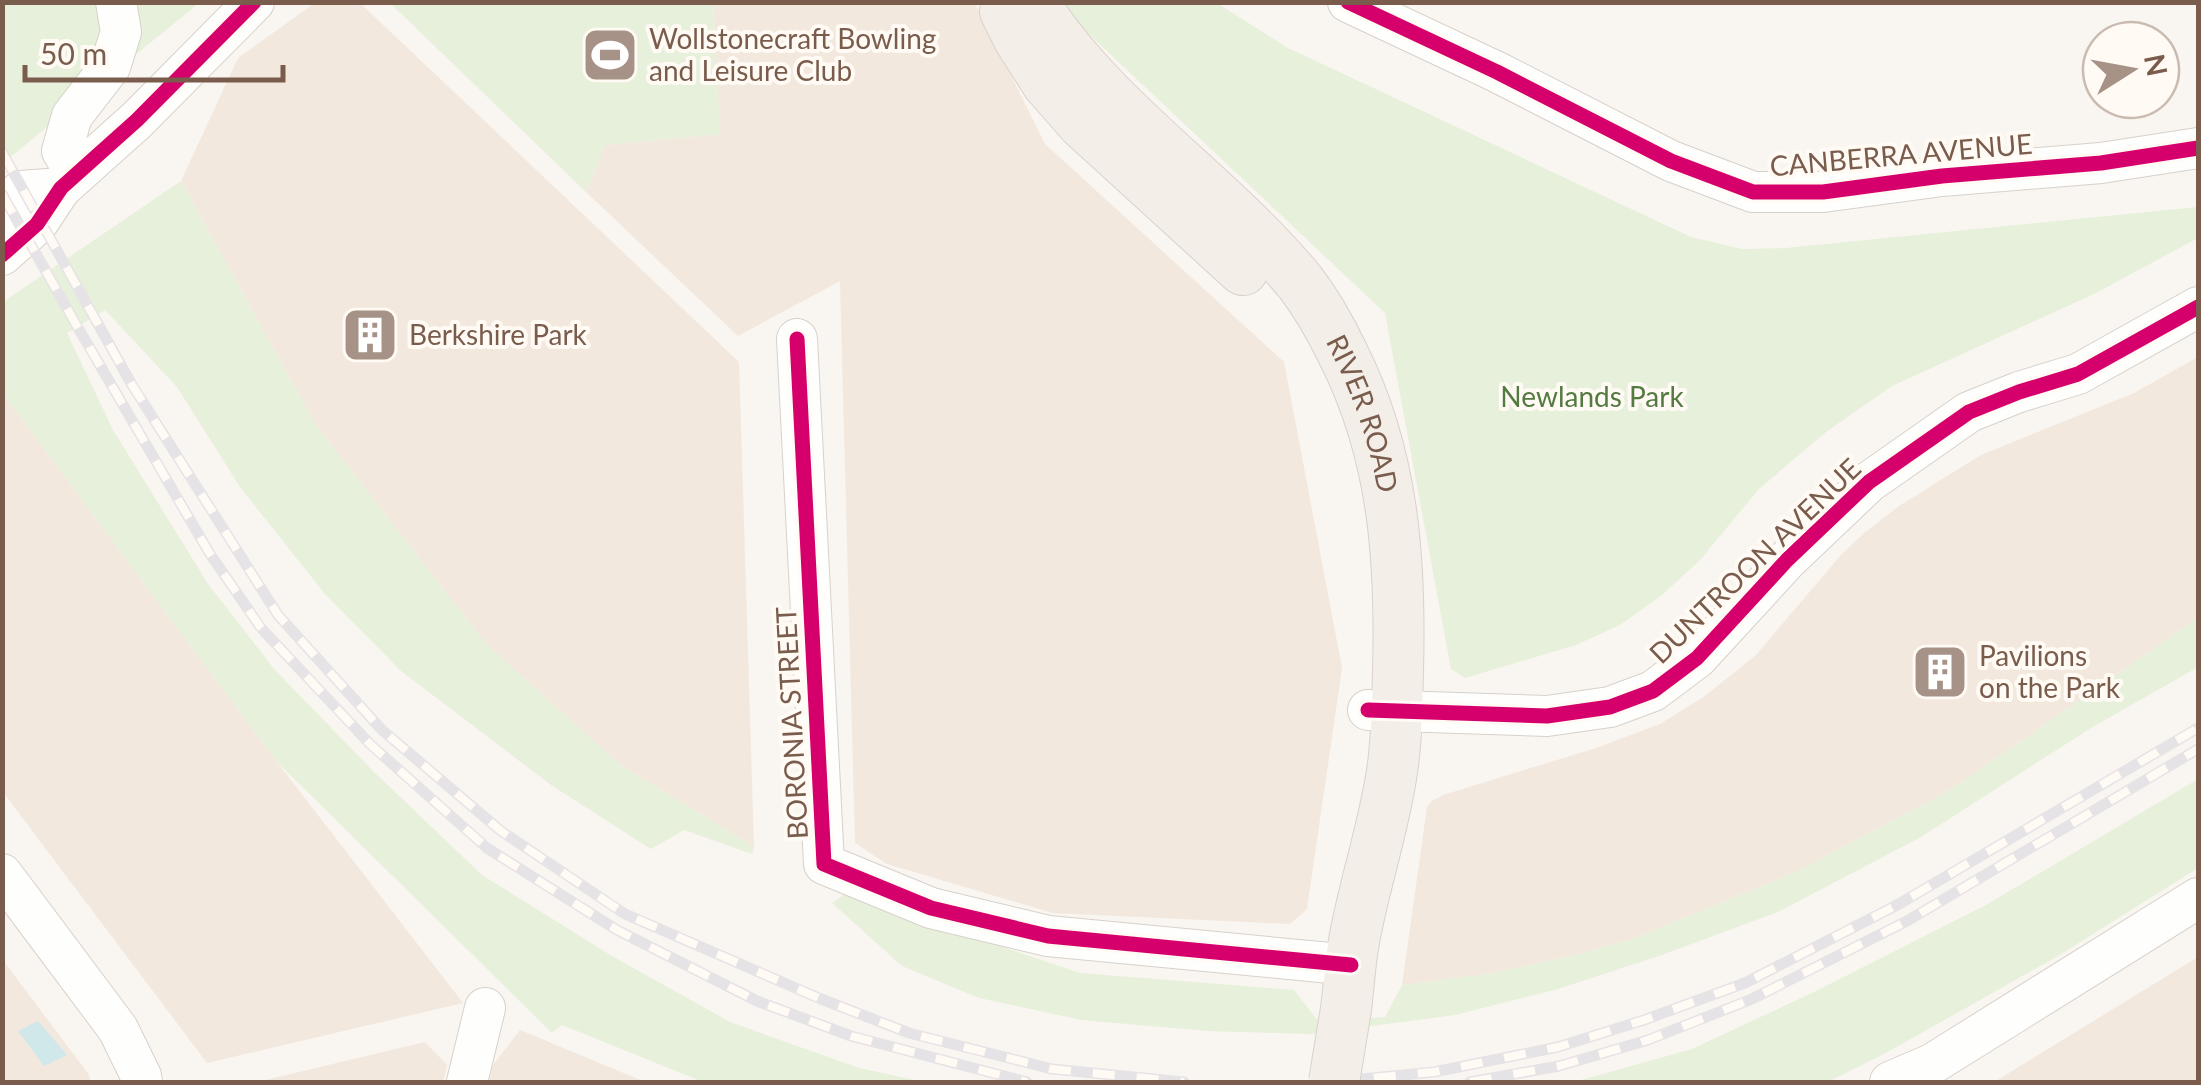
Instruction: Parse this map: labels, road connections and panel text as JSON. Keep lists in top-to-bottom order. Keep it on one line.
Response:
{"streets":{"main road":["RIVER ROAD"],"street":["CANBERRA AVENUE","DUNTROON AVENUE","BORONIA STREET"]},"crossings":[["RIVER ROAD","DUNTROON AVENUE"],["RIVER ROAD","BORONIA STREET"]],"parks":["Newlands Park"],"places":{"sports":["Wollstonecraft Bowling and Leisure Club"],"building":["Berkshire Park","Pavilions on the Park"]},"scale_bar":"50 m","north":"right"}
